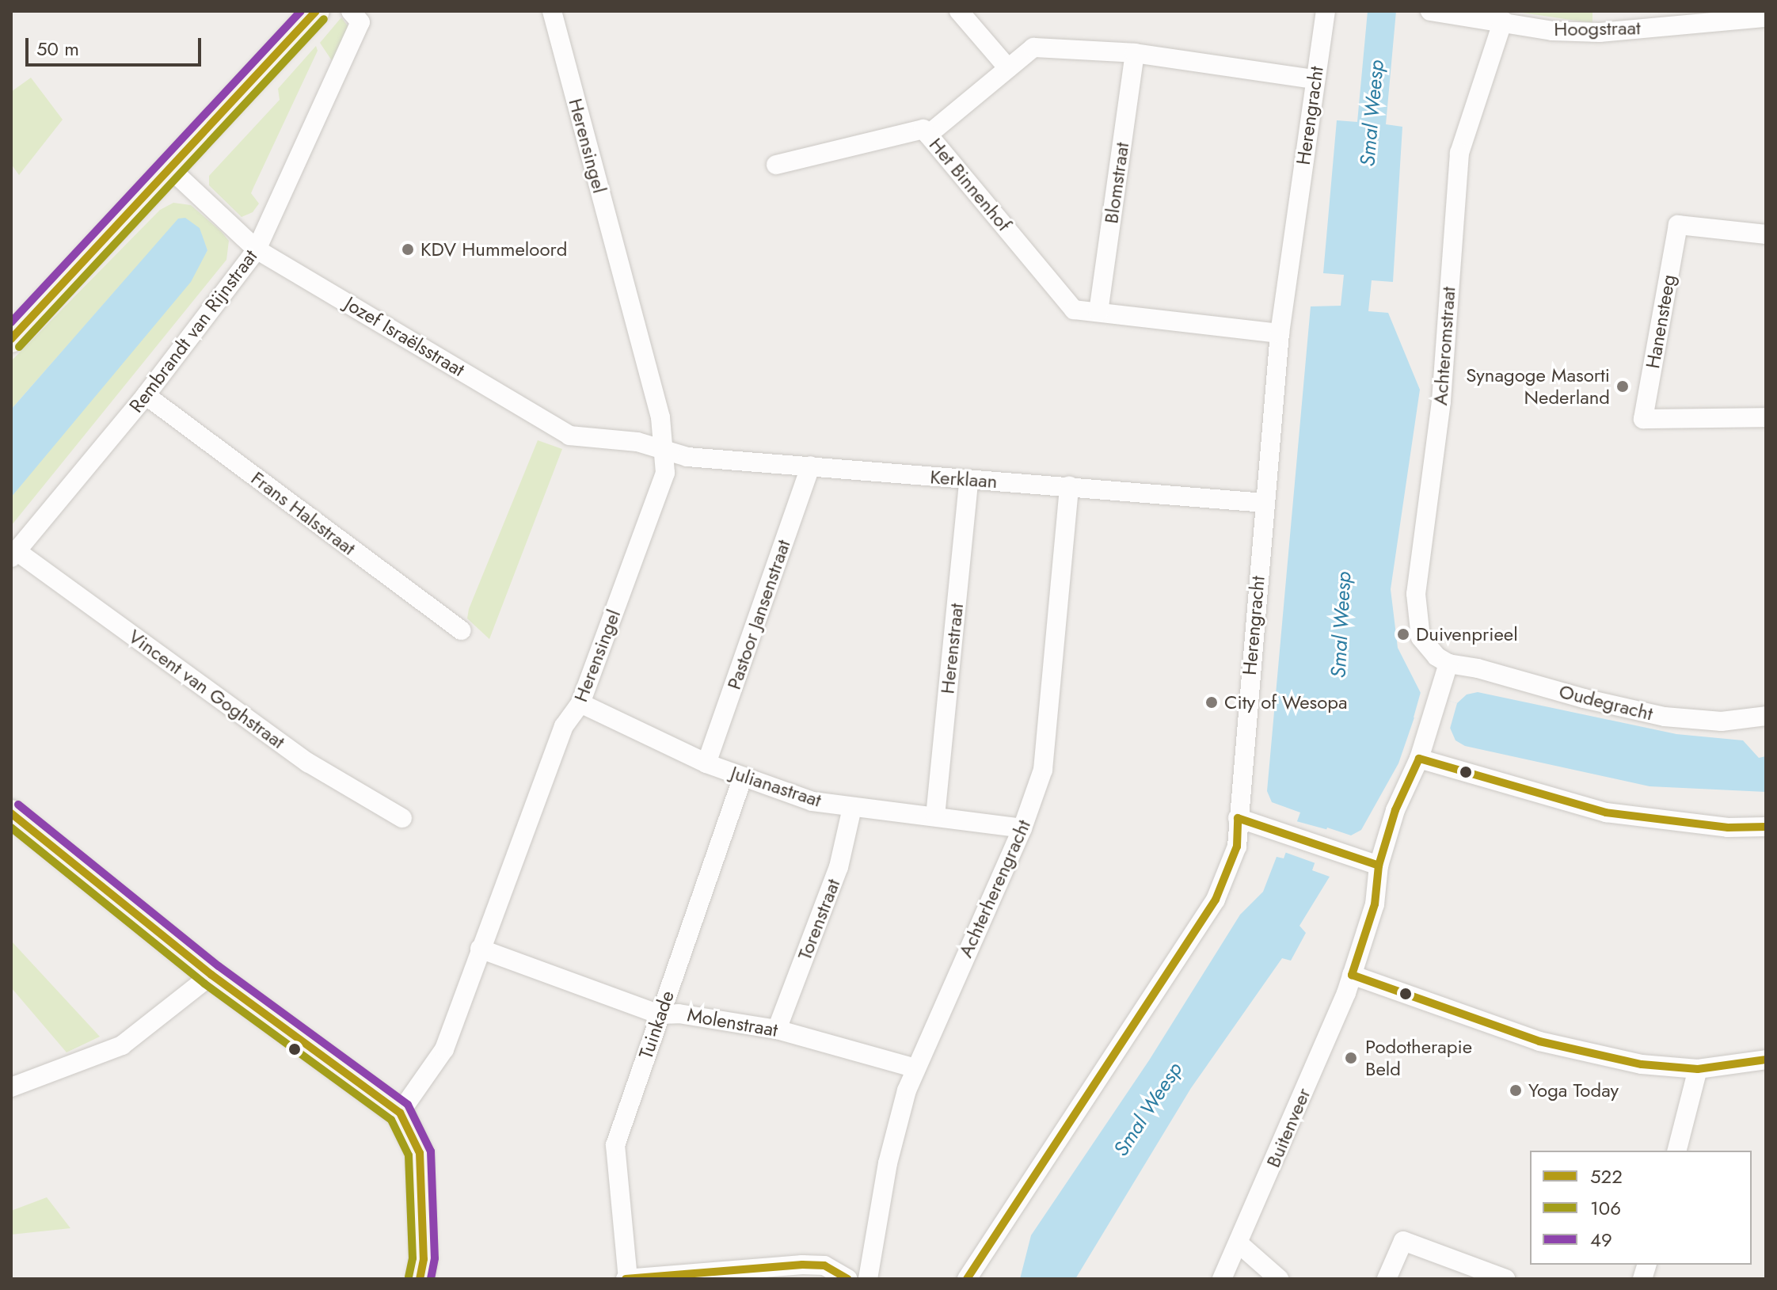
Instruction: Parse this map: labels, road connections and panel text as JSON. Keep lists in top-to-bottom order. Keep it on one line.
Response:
{"streets":{"street":["Hoogstraat","Herengracht","Herensingel","Blomstraat","Het Binnenhof","Hanensteeg","Rembrandt van Rijnstraat","Jozef Israëlsstraat","Achteromstraat","Kerklaan","Frans Halsstraat","Pastoor Jansenstraat","Herenstraat","Vincent van Goghstraat","Oudegracht","Julianastraat","Achterherengracht","Torenstraat","Molenstraat","Tuinkade","Buitenveer"]},"crossings":[["Hoogstraat","Achteromstraat"],["Herengracht","Kerklaan"],["Herensingel","Jozef Israëlsstraat"],["Herensingel","Kerklaan"],["Herensingel","Julianastraat"],["Herensingel","Molenstraat"],["Blomstraat","Het Binnenhof"],["Rembrandt van Rijnstraat","Jozef Israëlsstraat"],["Rembrandt van Rijnstraat","Frans Halsstraat"],["Rembrandt van Rijnstraat","Vincent van Goghstraat"],["Jozef Israëlsstraat","Kerklaan"],["Achteromstraat","Oudegracht"],["Achteromstraat","Buitenveer"],["Kerklaan","Pastoor Jansenstraat"],["Kerklaan","Herenstraat"],["Kerklaan","Achterherengracht"],["Pastoor Jansenstraat","Julianastraat"],["Herenstraat","Julianastraat"],["Oudegracht","Buitenveer"],["Julianastraat","Achterherengracht"],["Julianastraat","Torenstraat"],["Julianastraat","Tuinkade"],["Achterherengracht","Molenstraat"],["Torenstraat","Molenstraat"],["Molenstraat","Tuinkade"]],"water":["Smal Weesp"],"places":["KDV Hummeloord","Synagoge Masorti Nederland","Duivenprieel","City of Wesopa","Podotherapie Beld","Yoga Today"],"lines":["transit line 522","transit line 49","transit line 106"],"legend":["522","106","49"],"scale_bar":"50 m"}
